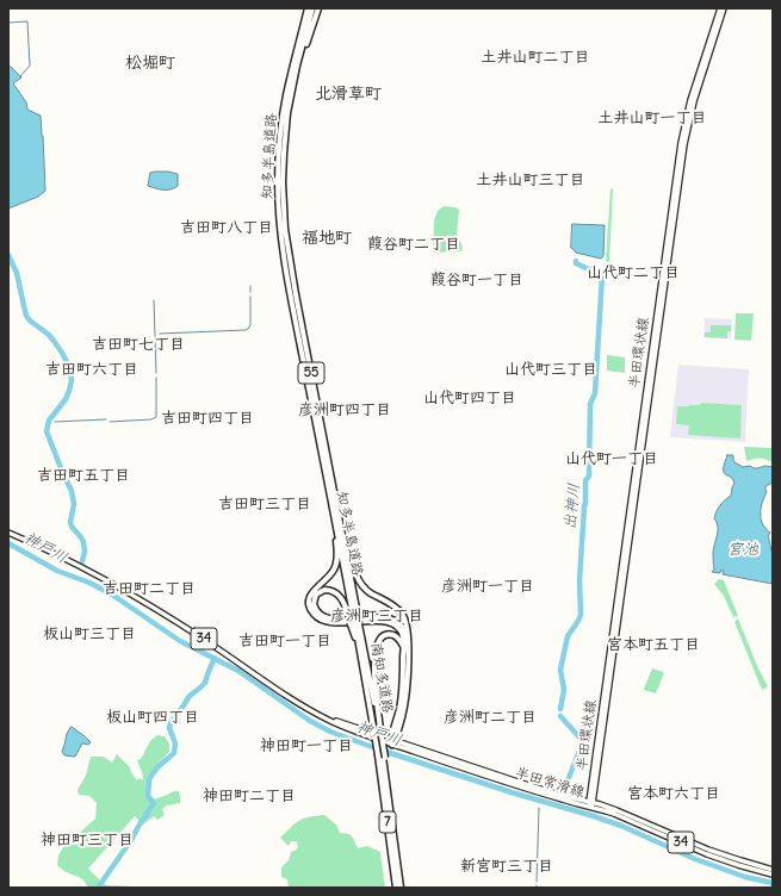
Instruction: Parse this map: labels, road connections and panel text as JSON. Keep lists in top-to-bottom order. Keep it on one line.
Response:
{"streets":{"highway":["知多半島道路","55","南知多道路","7"],"main road":["半田環状線","34","半田常滑線"]},"crossings":[["知多半島道路","南知多道路"],["半田環状線","半田常滑線"]],"districts":["土井山町二丁目","松堀町","北滑草町","土井山町一丁目","土井山町三丁目","吉田町八丁目","福地町","葭谷町二丁目","山代町二丁目","葭谷町一丁目","吉田町七丁目","吉田町六丁目","山代町三丁目","山代町四丁目","彦洲町四丁目","吉田町四丁目","山代町一丁目","吉田町五丁目","吉田町三丁目","彦洲町一丁目","吉田町二丁目","彦洲町三丁目","板山町三丁目","吉田町一丁目","宮本町五丁目","板山町四丁目","彦洲町二丁目","神田町一丁目","宮本町六丁目","神田町二丁目","神田町三丁目","新宮町三丁目"],"water":["出神川","神戸川","宮池"]}
